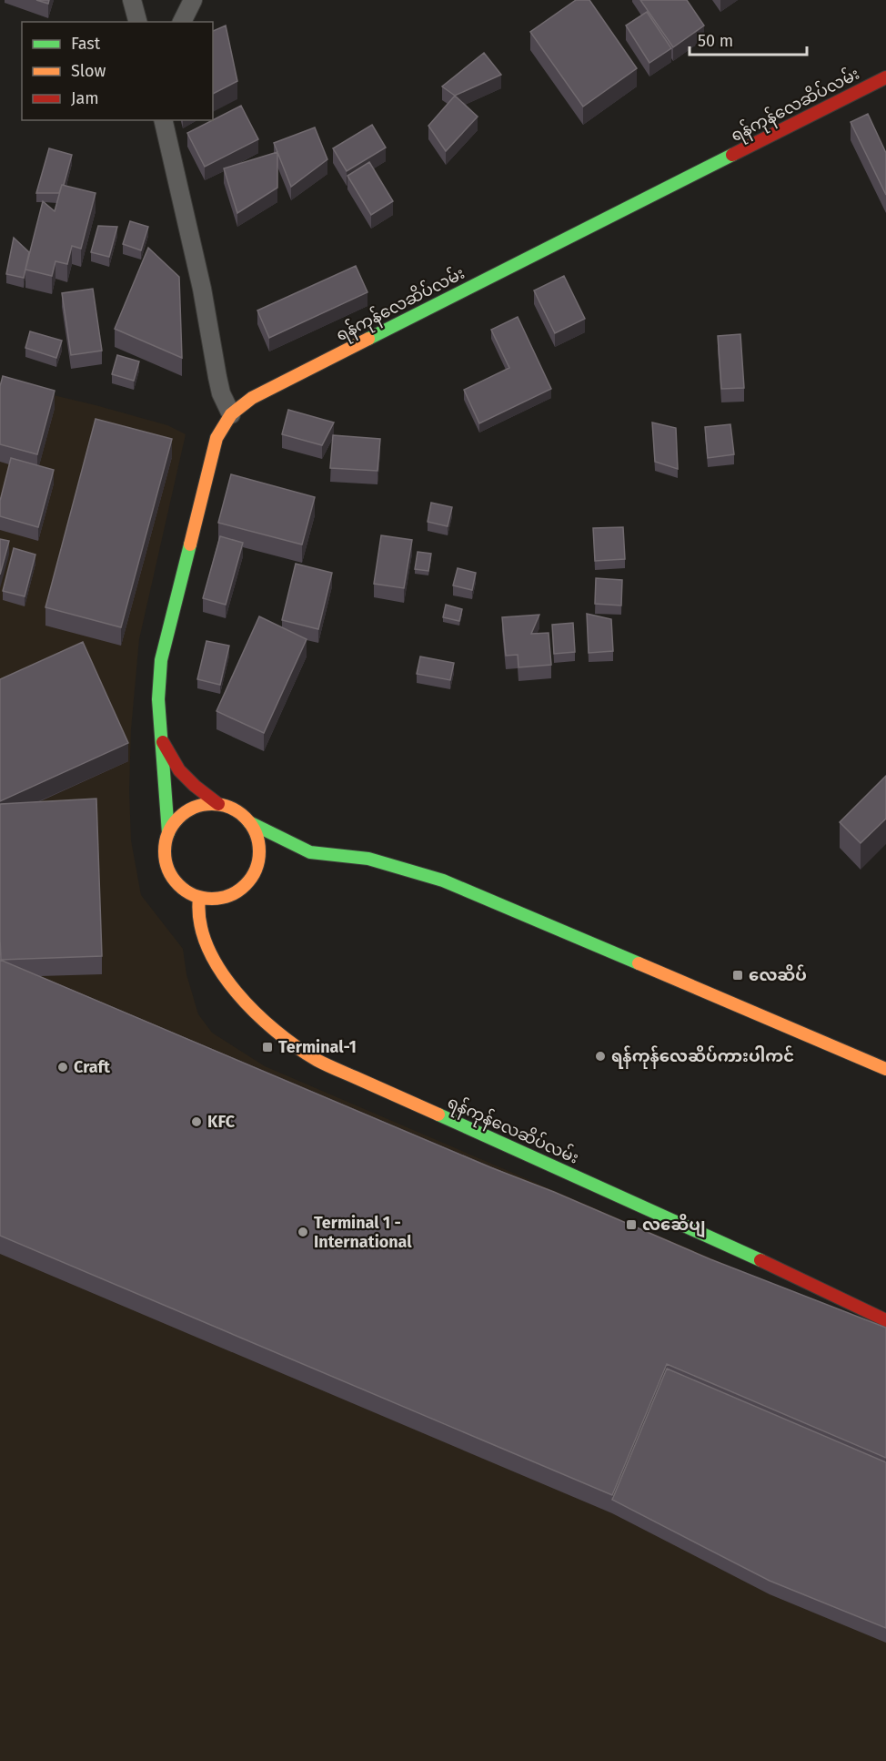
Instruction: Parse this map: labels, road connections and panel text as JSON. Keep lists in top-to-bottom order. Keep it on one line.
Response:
{"streets":{"main road":["ရန်ကုန်လေဆိပ်လမ်း"]},"places":{"transit":["လေဆိပ်","Terminal-1","လဆေိပျ"],"other":["ရန်ကုန်လေဆိပ်ကားပါကင်","Craft","KFC","Terminal 1 - International"]},"legend":["Fast","Slow","Jam"],"scale_bar":"50 m"}
